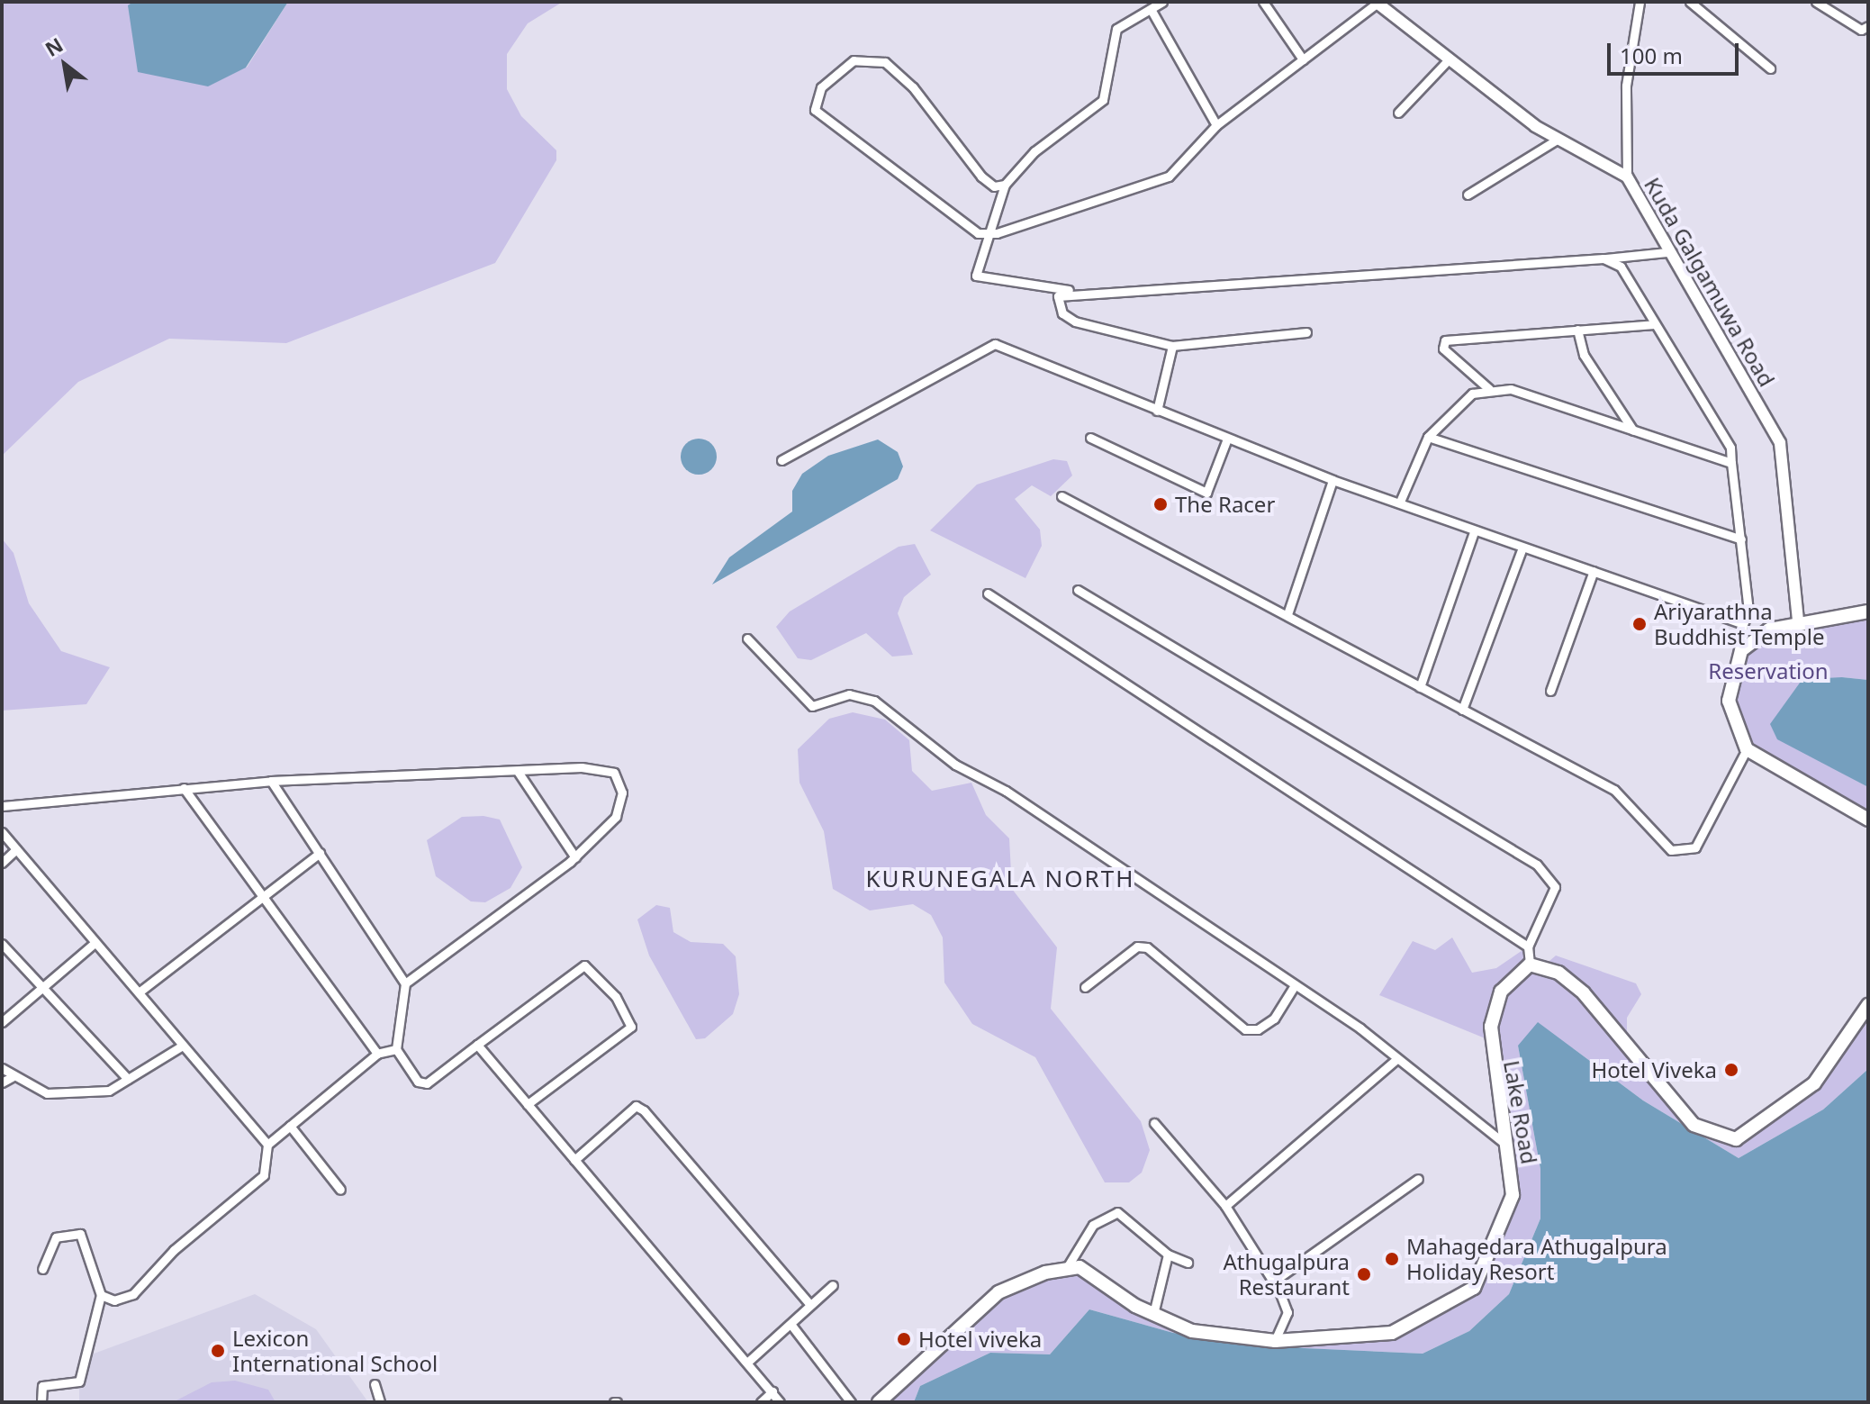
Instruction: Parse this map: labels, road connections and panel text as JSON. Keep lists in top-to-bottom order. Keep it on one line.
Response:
{"streets":{"main road":["Lake Road"],"street":["Kuda Galgamuwa Road"]},"districts":["KURUNEGALA NORTH"],"parks":["Reservation"],"places":["The Racer","Ariyarathna Buddhist Temple","Hotel Viveka","Mahagedara Athugalpura Holiday Resort","Athugalpura Restaurant","Hotel viveka","Lexicon International School"],"scale_bar":"100 m","north":"top left"}
